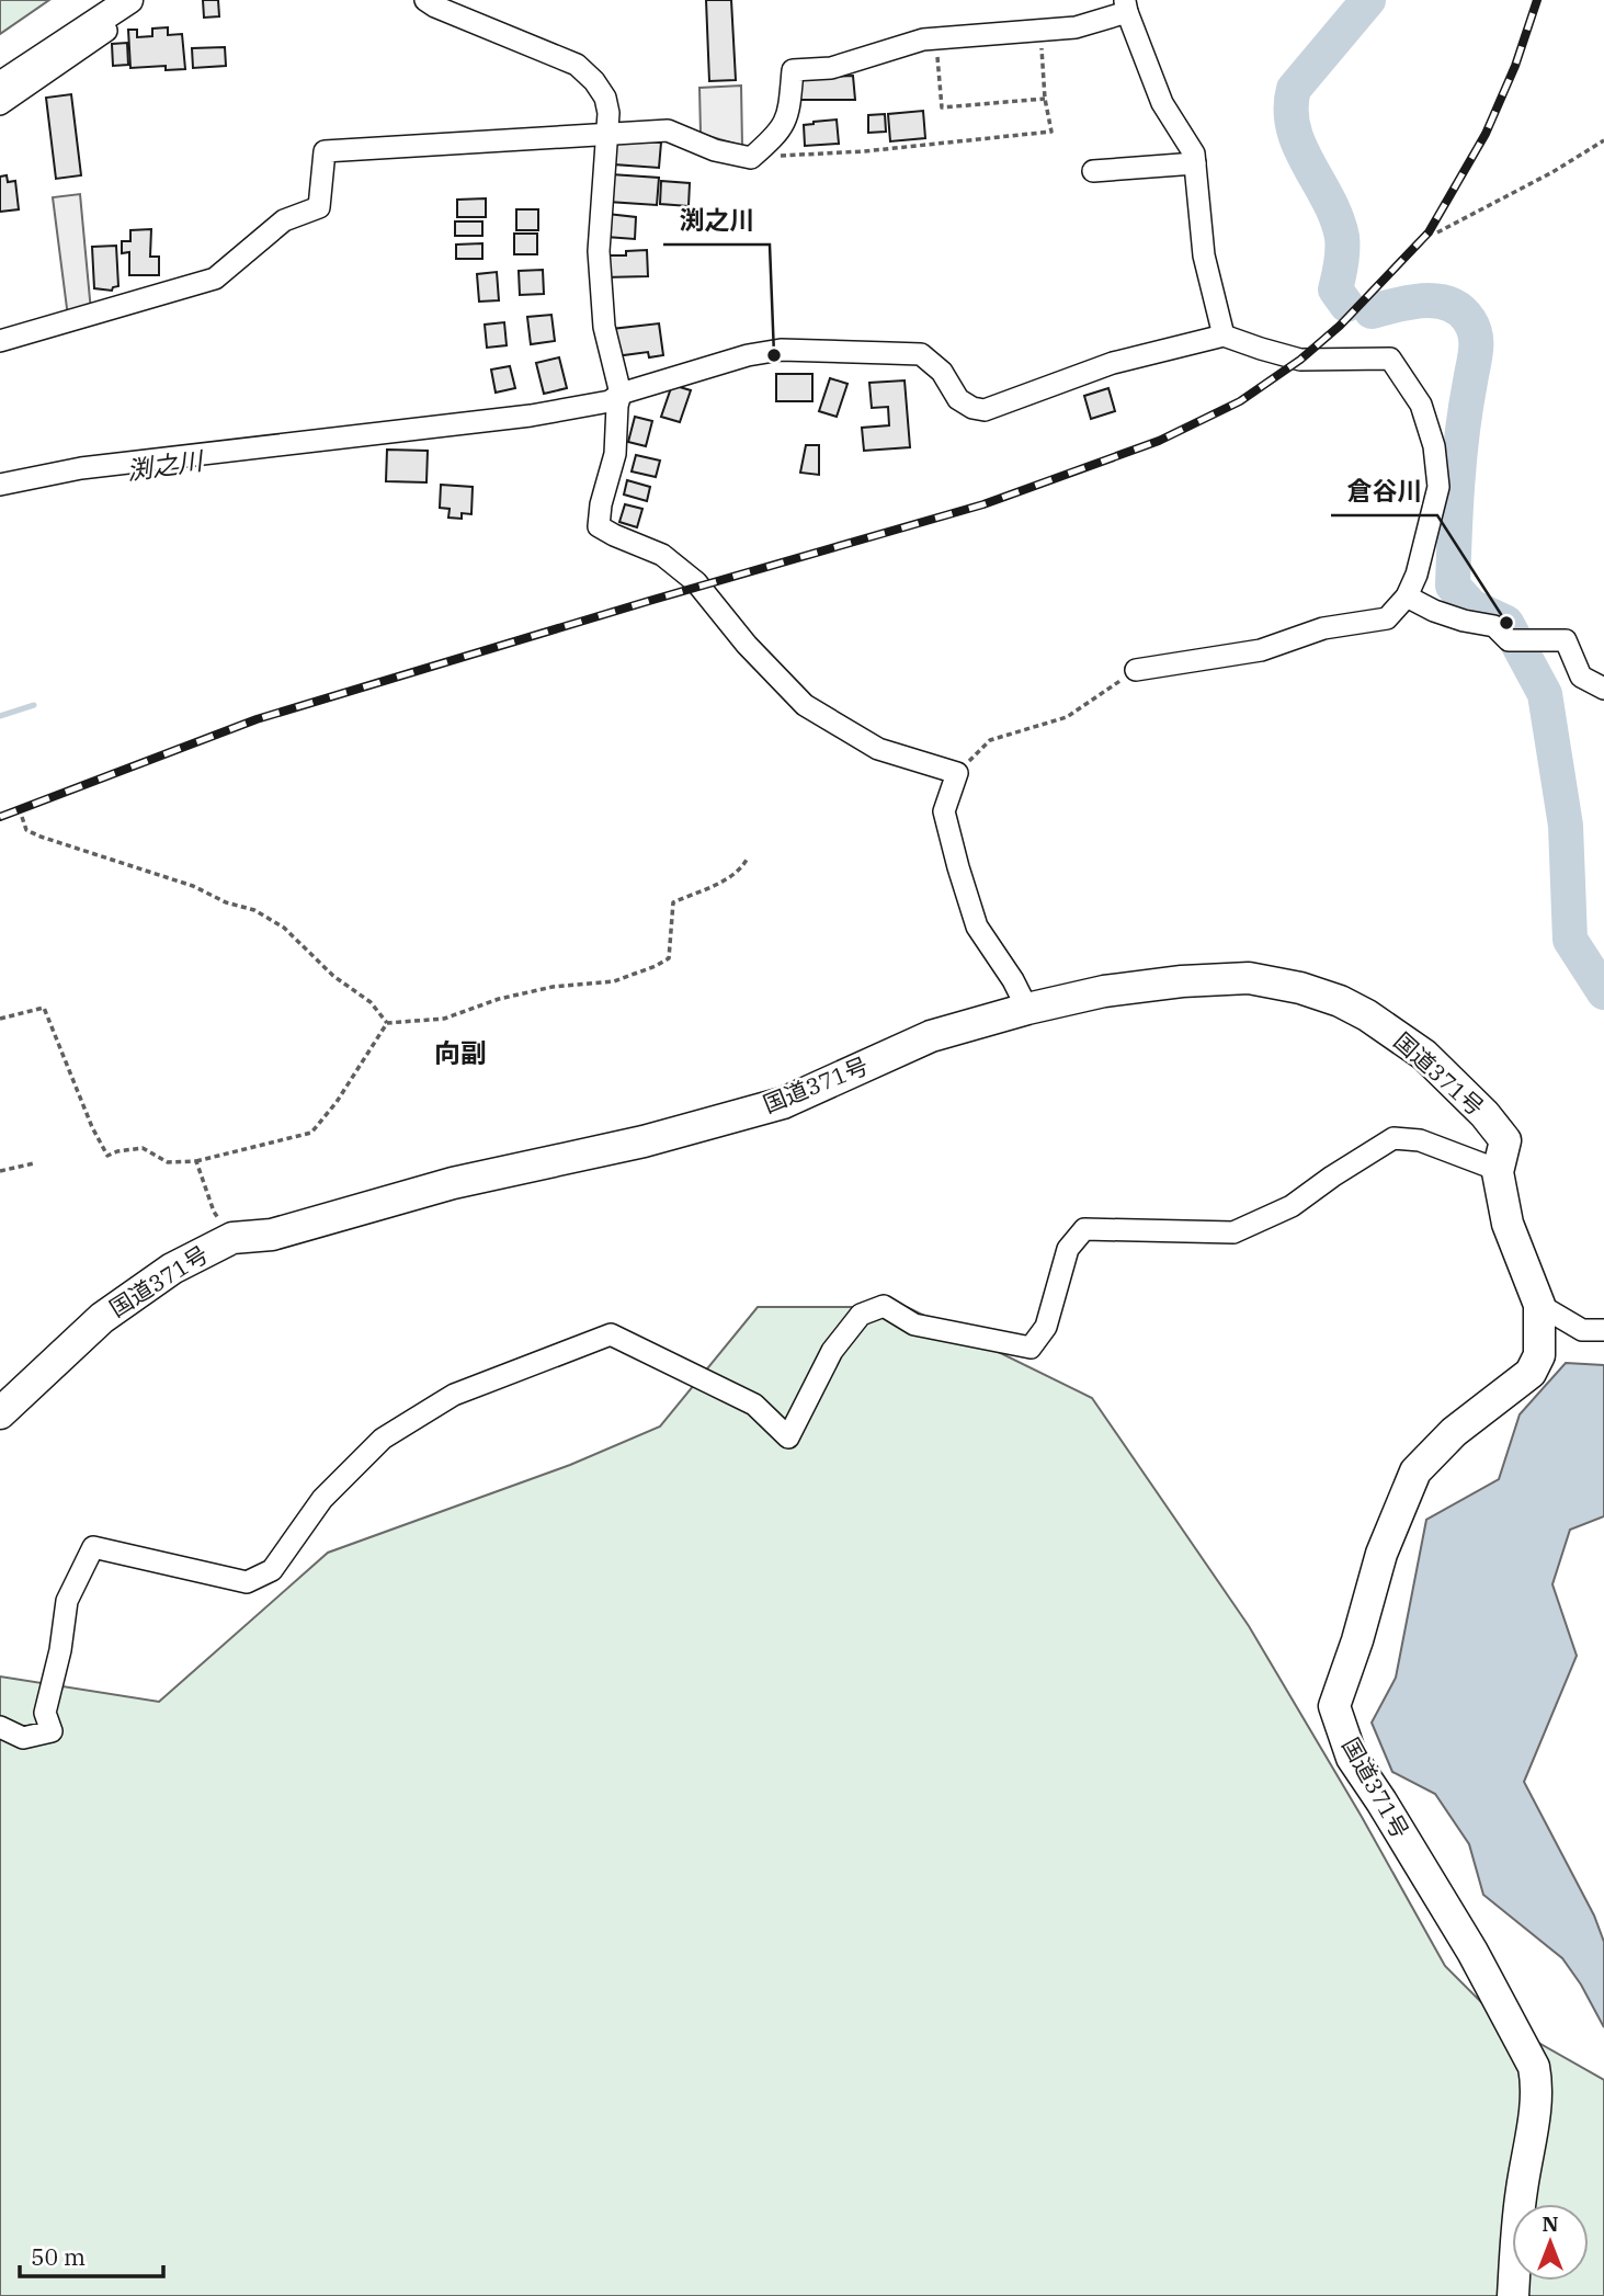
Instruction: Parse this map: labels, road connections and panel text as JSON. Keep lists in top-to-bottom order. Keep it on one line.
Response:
{"streets":{"highway":["国道371号"]},"districts":["向副"],"water":["渕之川"],"places":["渕之川","倉谷川"],"scale_bar":"50 m","north":"top"}
